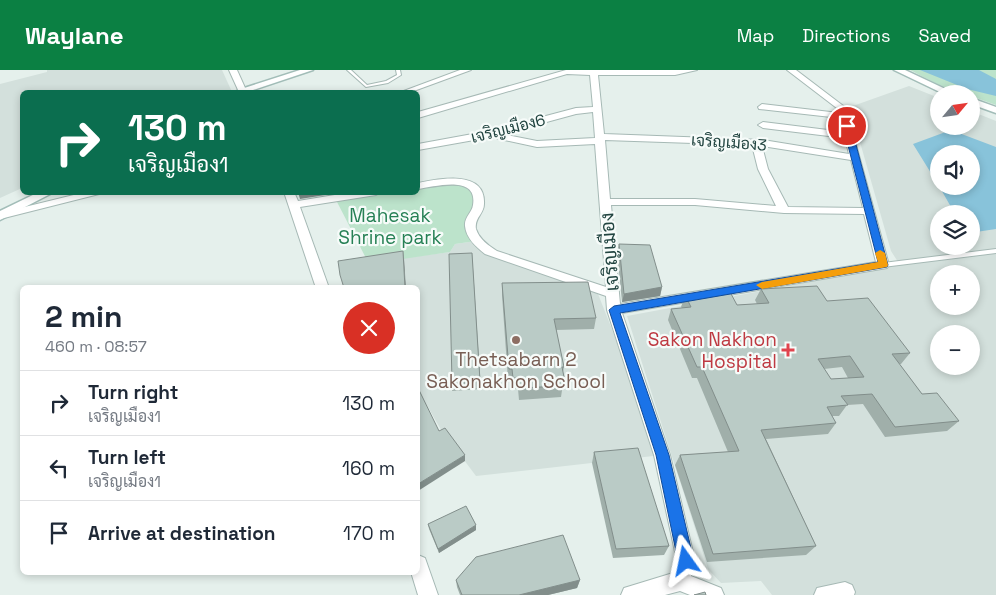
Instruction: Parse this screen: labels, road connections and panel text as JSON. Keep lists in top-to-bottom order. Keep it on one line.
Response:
{"streets":{"street":["เจริญเมือง6","เจริญเมือง3","เจริญเมือง"]},"crossings":[["เจริญเมือง6","เจริญเมือง3"],["เจริญเมือง6","เจริญเมือง"],["เจริญเมือง3","เจริญเมือง"]],"parks":["Mahesak Shrine park"],"places":{"other":["Thetsabarn 2 Sakonakhon School"],"health":["Sakon Nakhon Hospital"]},"north":"top right","page":{"header":"Waylane","nav":["Map","Directions","Saved"],"map_buttons":["+","−"],"turn":["130 m","เจริญเมือง1"],"heading":["2 min","460 m · 08:57"],"list":[{"name":"Turn right","note":"เจริญเมือง1","value":"130 m"},{"name":"Turn left","note":"เจริญเมือง1","value":"160 m"},{"name":"Arrive at destination","value":"170 m"}]}}
